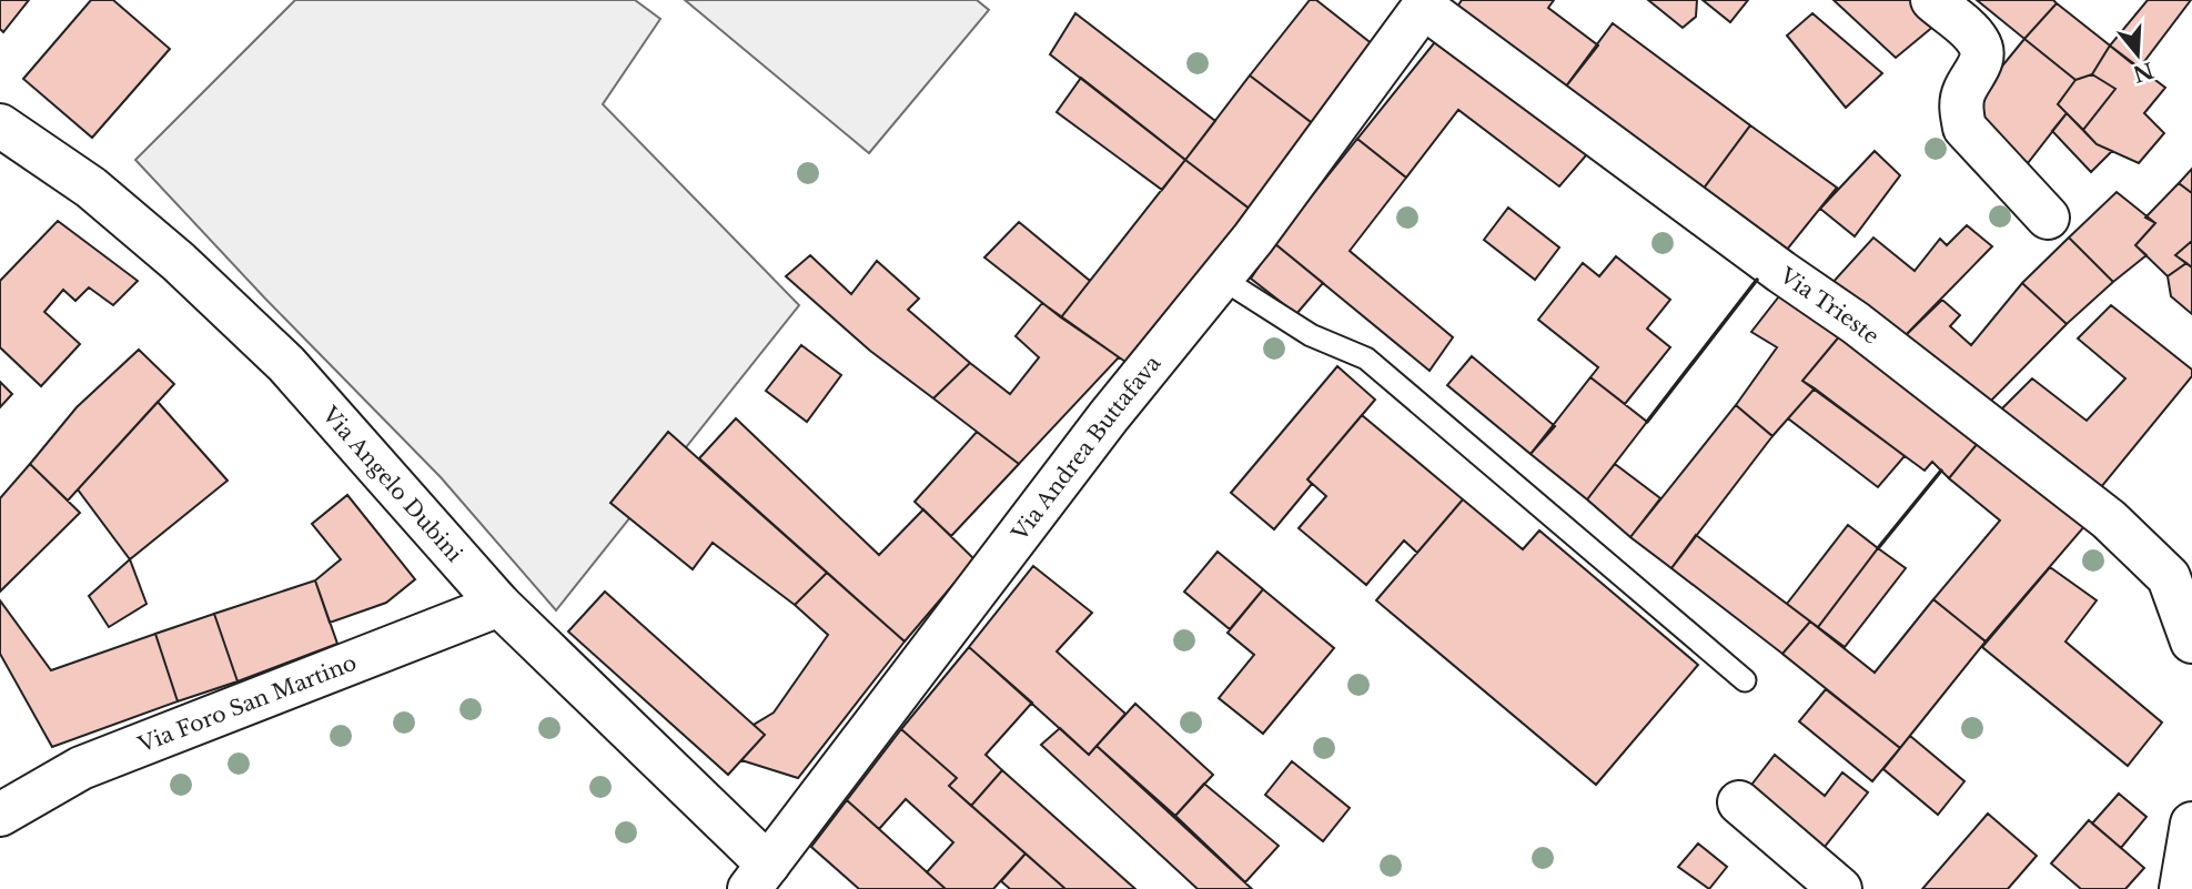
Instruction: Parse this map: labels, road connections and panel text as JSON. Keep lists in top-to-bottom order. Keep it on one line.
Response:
{"streets":{"street":["Via Trieste","Via Andrea Buttafava","Via Angelo Dubini","Via Foro San Martino"]},"crossings":[["Via Trieste","Via Andrea Buttafava"],["Via Andrea Buttafava","Via Angelo Dubini"],["Via Angelo Dubini","Via Foro San Martino"]],"north":"bottom"}
